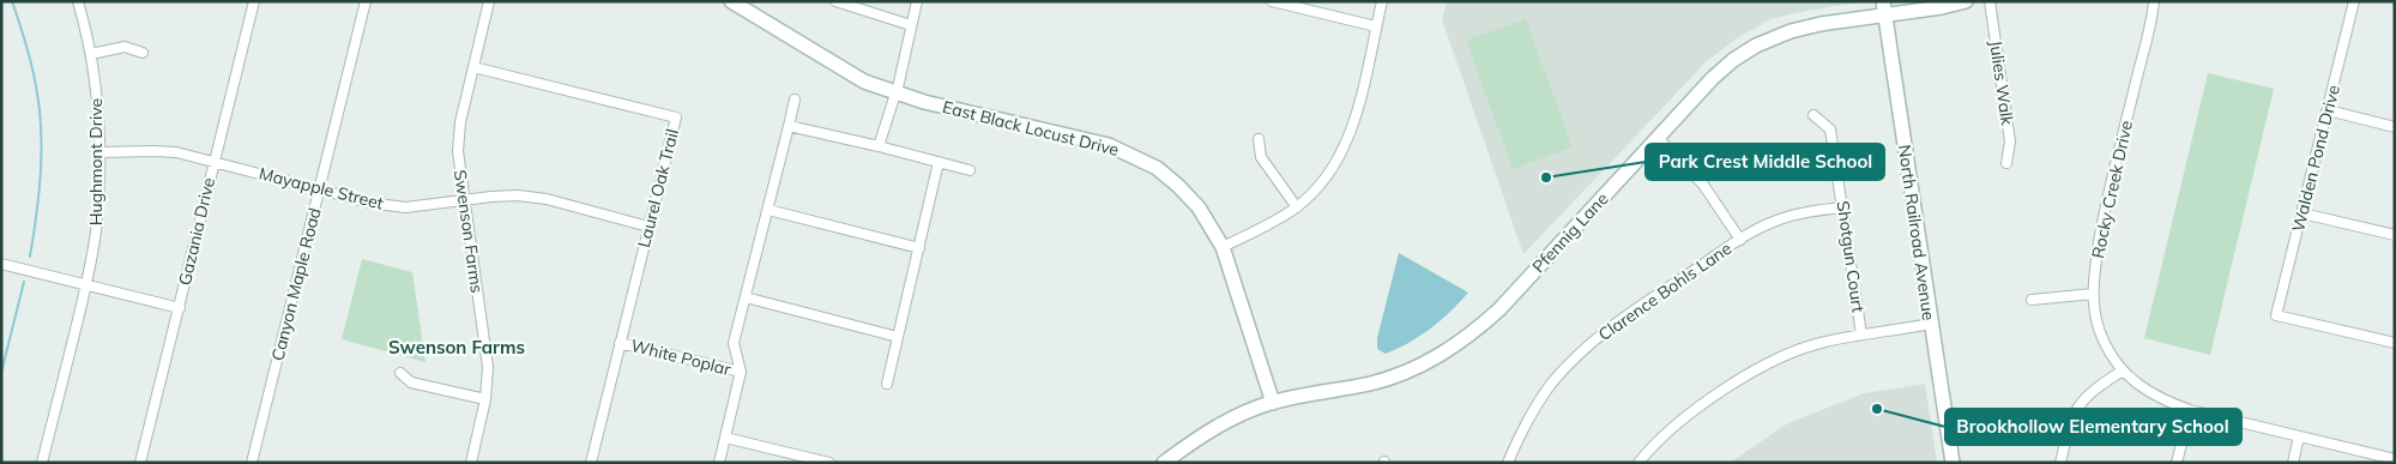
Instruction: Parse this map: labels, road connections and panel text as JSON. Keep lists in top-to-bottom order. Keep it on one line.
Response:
{"streets":{"street":["Julies Walk","East Black Locust Drive","Walden Pond Drive","Hughmont Drive","Mayapple Street","Laurel Oak Trail","Rocky Creek Drive","Gazania Drive","Swenson Farms","Pfennig Lane","North Railroad Avenue","Shotgun Court","Canyon Maple Road","Clarence Bohls Lane","White Poplar"]},"crossings":[["East Black Locust Drive","Pfennig Lane"],["Hughmont Drive","Mayapple Street"],["Mayapple Street","Laurel Oak Trail"],["Mayapple Street","Gazania Drive"],["Mayapple Street","Swenson Farms"],["Mayapple Street","Canyon Maple Road"],["Laurel Oak Trail","Swenson Farms"],["Laurel Oak Trail","White Poplar"],["Pfennig Lane","North Railroad Avenue"],["Shotgun Court","Clarence Bohls Lane"]],"districts":["Swenson Farms"],"places":["Park Crest Middle School","Brookhollow Elementary School"]}
